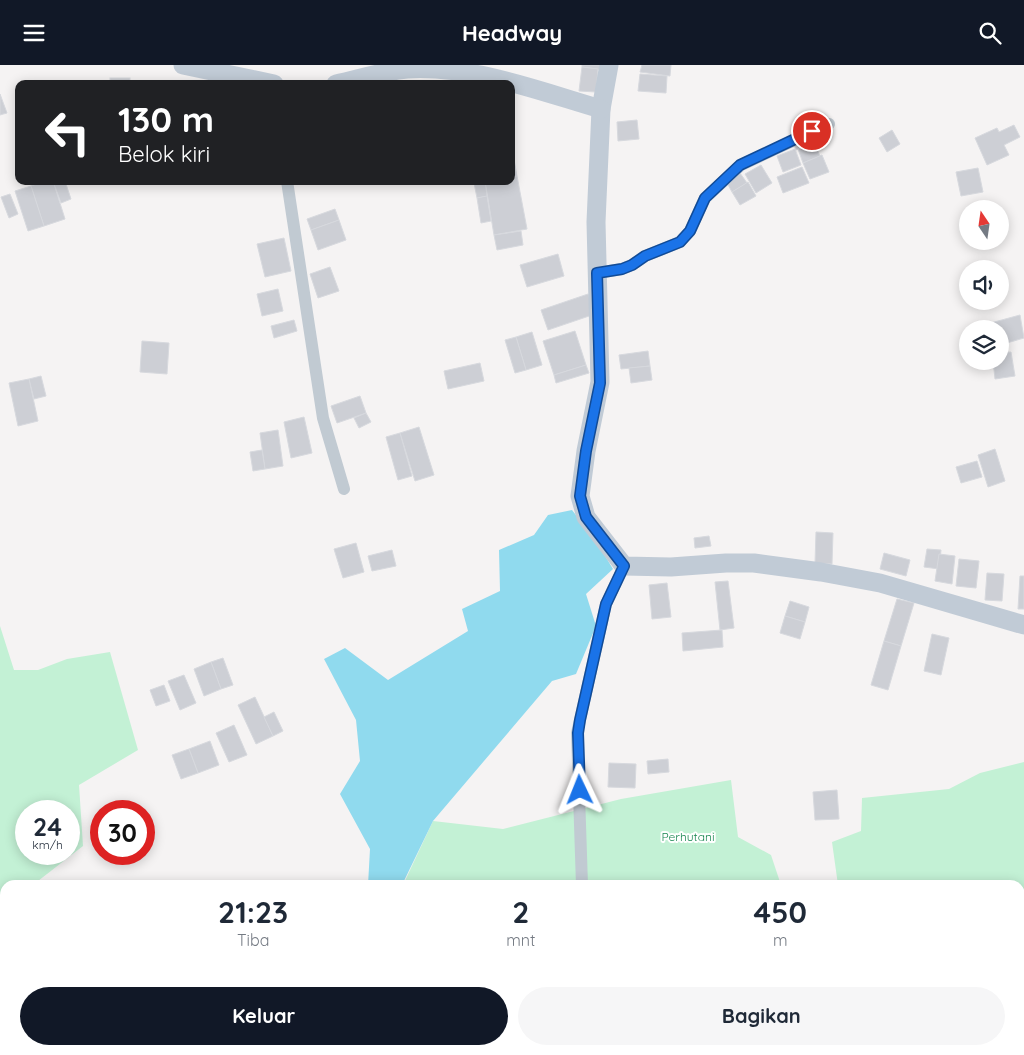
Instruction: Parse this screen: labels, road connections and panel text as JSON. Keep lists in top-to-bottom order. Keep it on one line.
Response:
{"parks":["Perhutani"],"north":"top","page":{"header":"Headway","turn":["130 m","Belok kiri"],"speed":"24 km/h","limit":"30","eta":["21:23","Tiba","2","mnt","450","m"],"buttons":["Keluar","Bagikan"]}}
